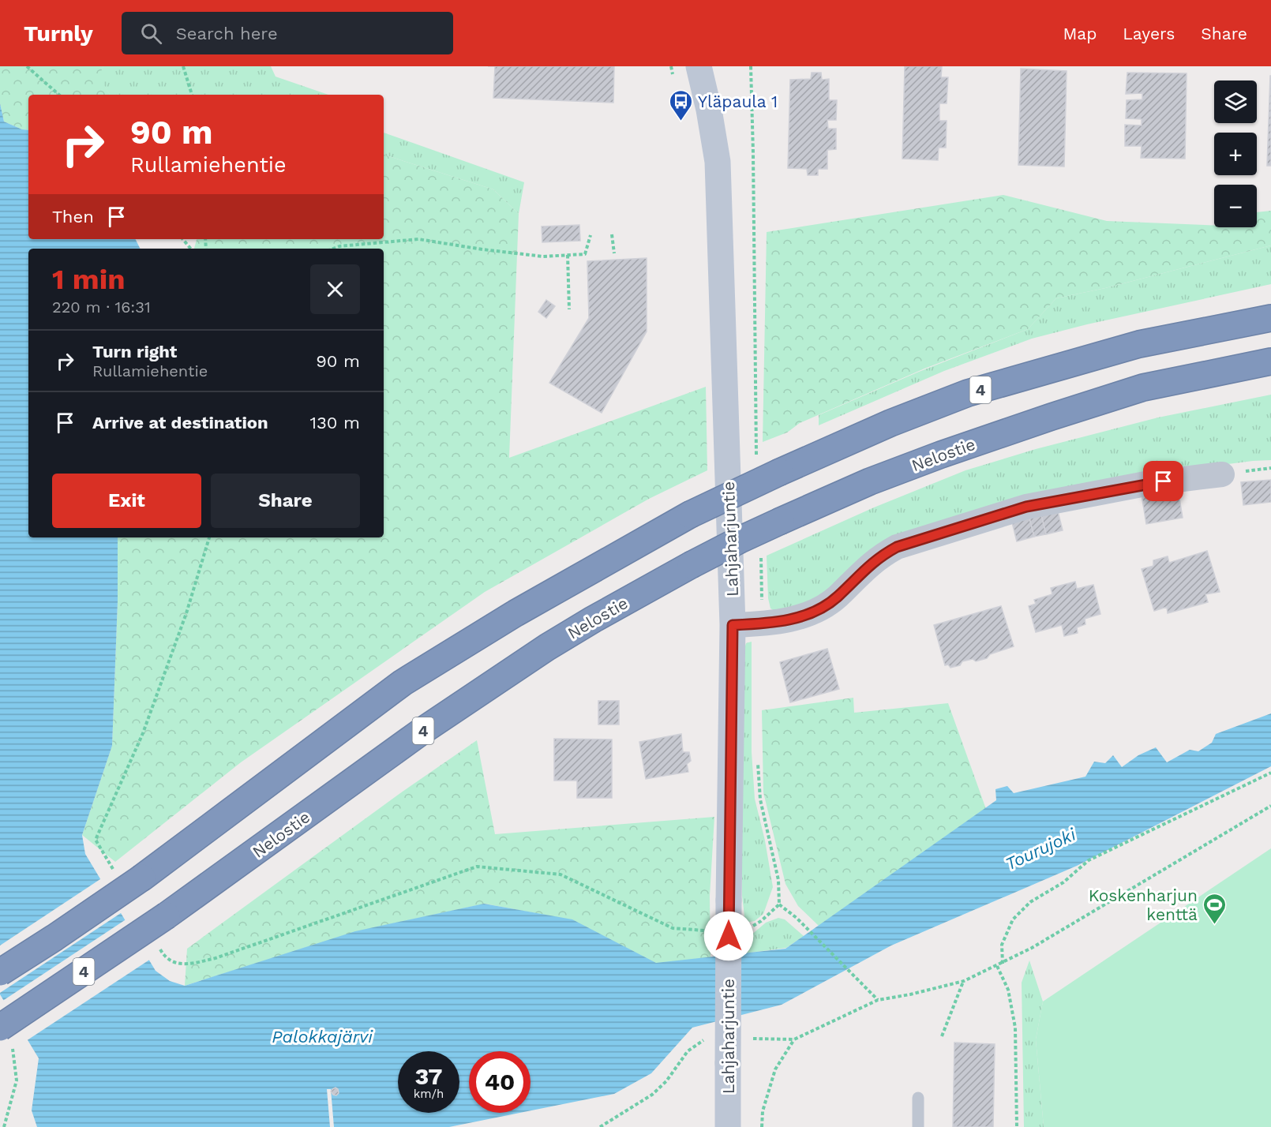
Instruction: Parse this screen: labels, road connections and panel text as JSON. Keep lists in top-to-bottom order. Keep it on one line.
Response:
{"streets":{"highway":["4","Nelostie"],"street":["Lahjaharjuntie"]},"water":["Tourujoki","Palokkajärvi"],"places":{"bus stop":["Yläpaula 1"],"sports":["Koskenharjun kenttä"]},"page":{"header":"Turnly","search":"Search here","nav":["Map","Layers","Share"],"map_buttons":["+","−"],"turn":["90 m","Rullamiehentie"],"then":"Then","heading":["1 min","220 m · 16:31"],"list":[{"name":"Turn right","note":"Rullamiehentie","value":"90 m"},{"name":"Arrive at destination","value":"130 m"}],"buttons":["Exit","Share"],"speed":"37 km/h","limit":"40"}}
